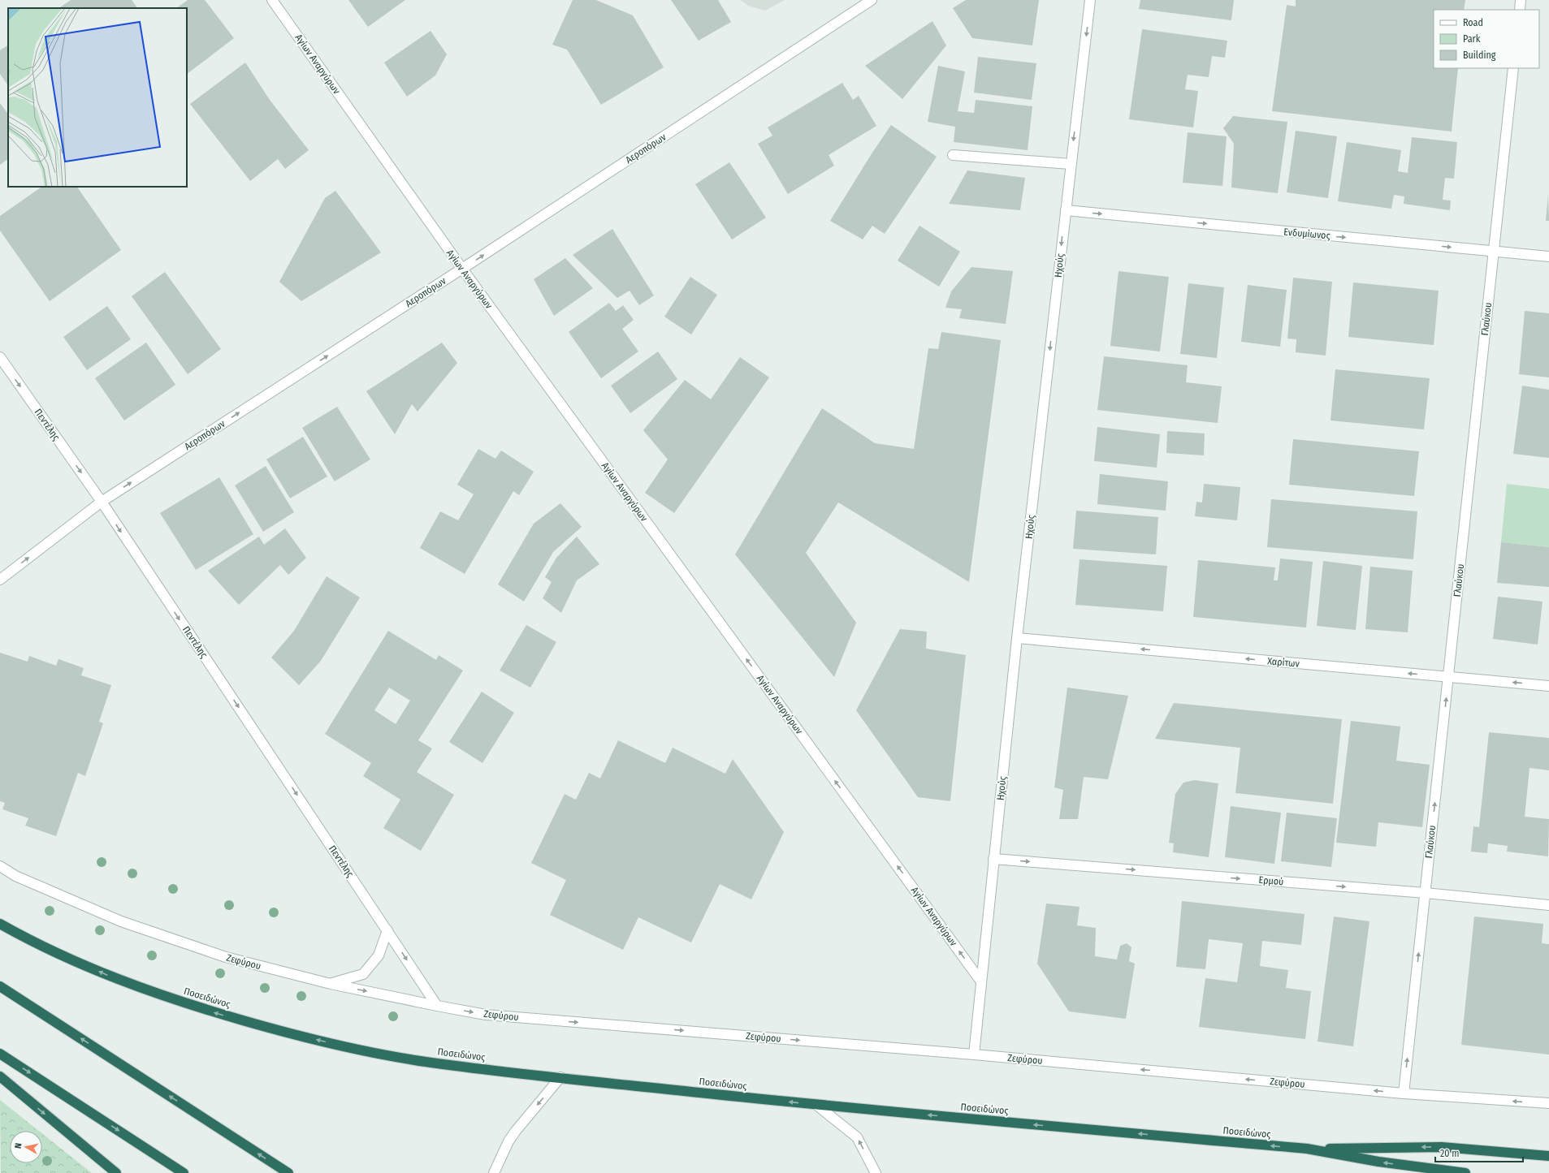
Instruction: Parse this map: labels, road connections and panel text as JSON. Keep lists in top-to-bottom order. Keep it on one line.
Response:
{"streets":{"highway":["Ποσειδώνος"],"street":["Αγίων Αναργύρων","Αεροπόρων","Ενδυμίωνος","Ηχούς","Γλαύκου","Πεντέλης","Χαρίτων","Ερμού","Ζεφύρου"]},"crossings":[["Αγίων Αναργύρων","Αεροπόρων"],["Αγίων Αναργύρων","Ηχούς"],["Αεροπόρων","Πεντέλης"],["Ενδυμίωνος","Ηχούς"],["Ενδυμίωνος","Γλαύκου"],["Ηχούς","Χαρίτων"],["Ηχούς","Ερμού"],["Ηχούς","Ζεφύρου"],["Γλαύκου","Χαρίτων"],["Γλαύκου","Ερμού"],["Γλαύκου","Ζεφύρου"],["Πεντέλης","Ζεφύρου"]],"one_way":["Αγίων Αναργύρων","Αεροπόρων","Ενδυμίωνος","Ηχούς","Γλαύκου","Πεντέλης","Χαρίτων","Ερμού","Ποσειδώνος"],"legend":["Road","Park","Building"],"scale_bar":"20 m","north":"left"}
